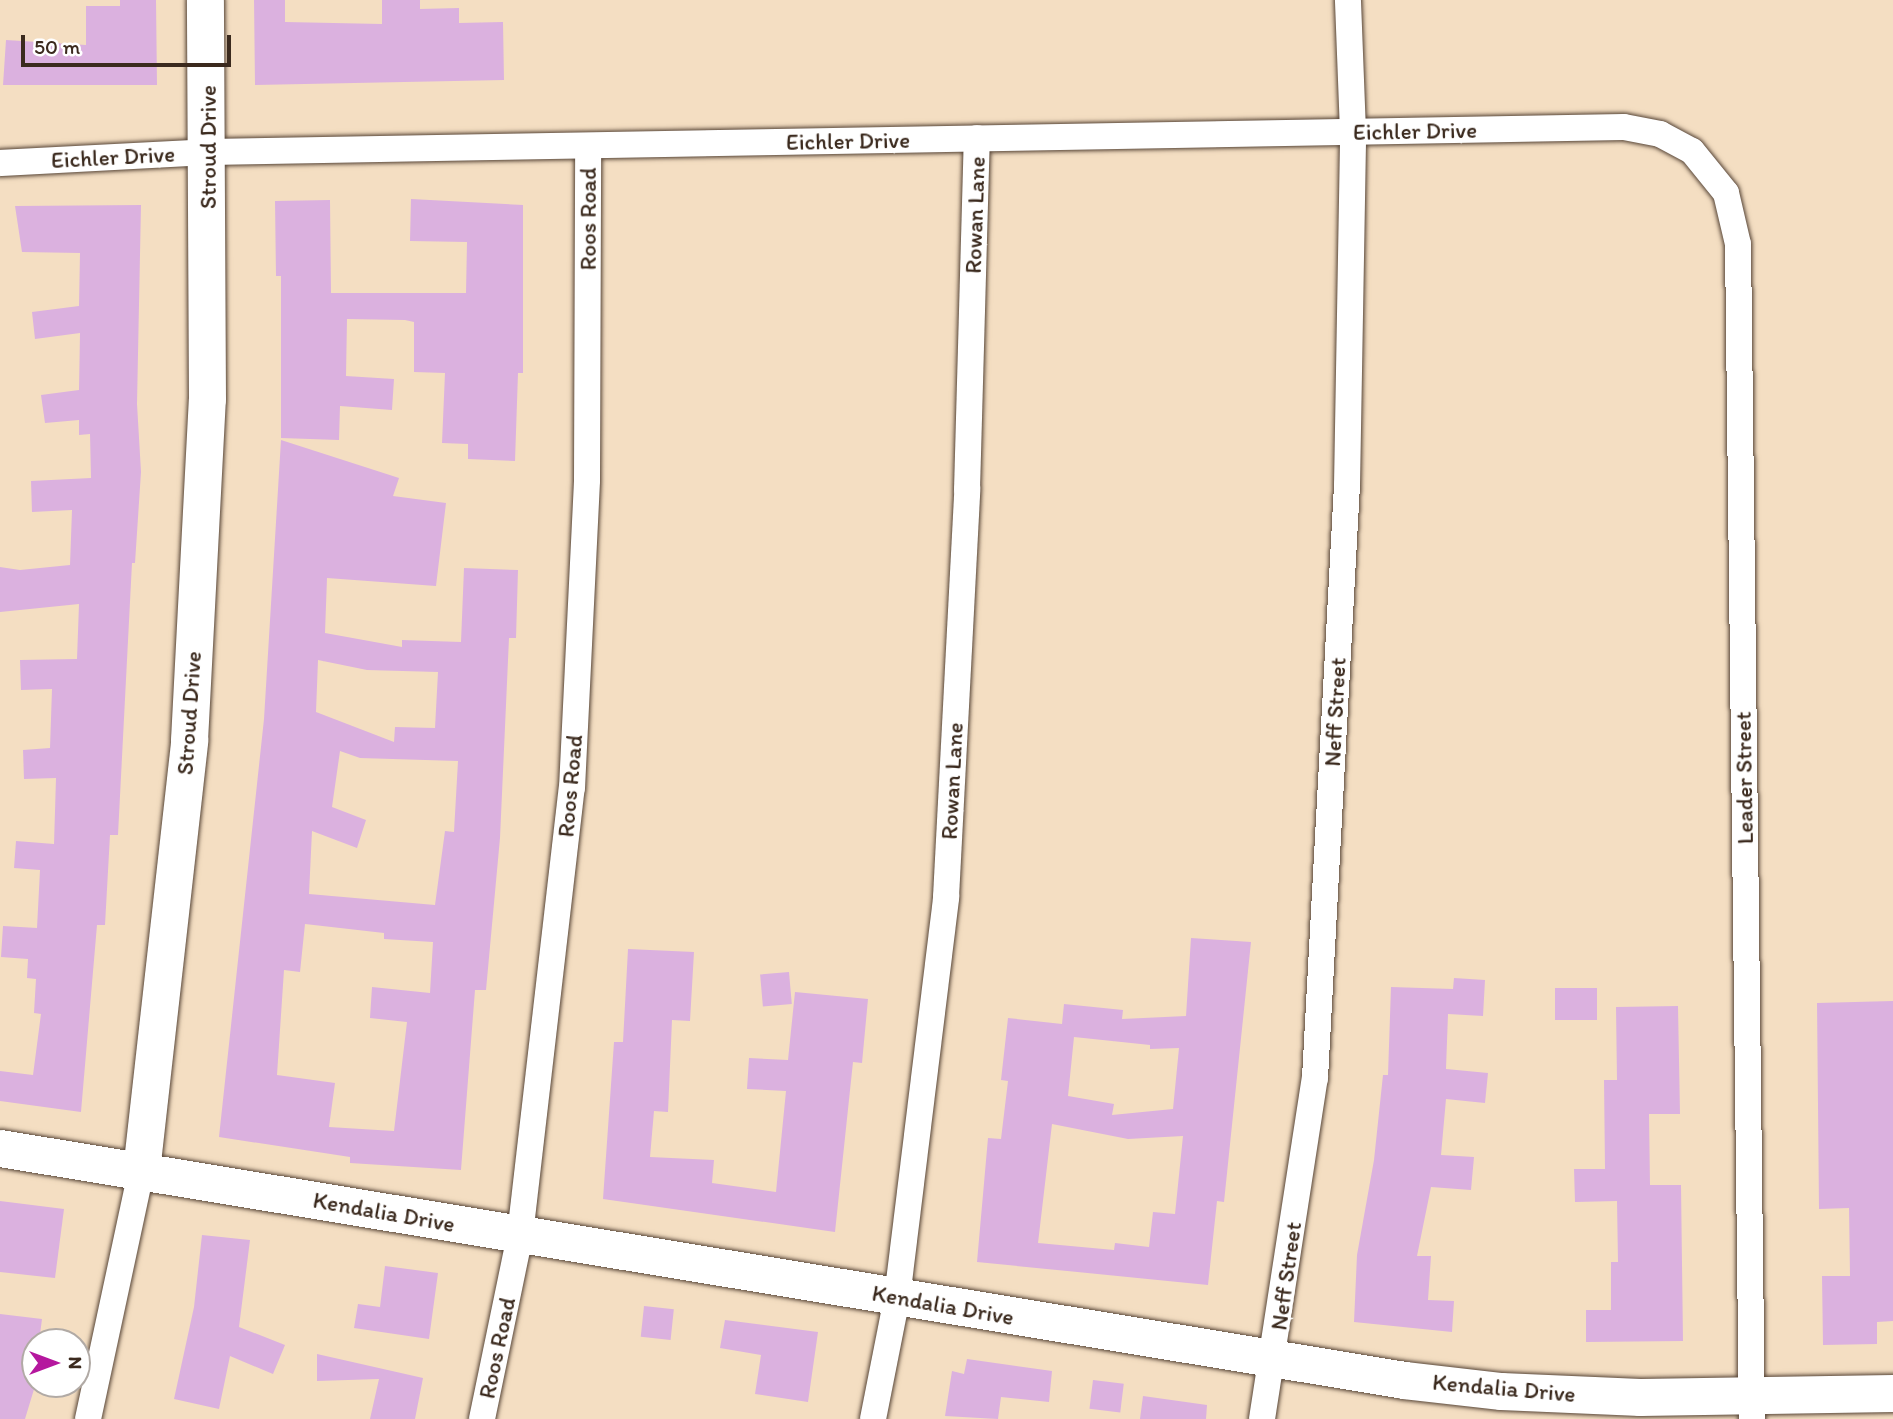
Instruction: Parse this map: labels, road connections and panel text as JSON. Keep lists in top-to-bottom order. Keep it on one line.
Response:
{"streets":{"street":["Eichler Drive","Stroud Drive","Rowan Lane","Roos Road","Neff Street","Leader Street","Kendalia Drive"]},"crossings":[["Eichler Drive","Stroud Drive"],["Eichler Drive","Rowan Lane"],["Eichler Drive","Roos Road"],["Eichler Drive","Neff Street"],["Eichler Drive","Leader Street"],["Stroud Drive","Kendalia Drive"],["Rowan Lane","Kendalia Drive"],["Roos Road","Kendalia Drive"],["Neff Street","Kendalia Drive"],["Leader Street","Kendalia Drive"]],"scale_bar":"50 m","north":"right"}
